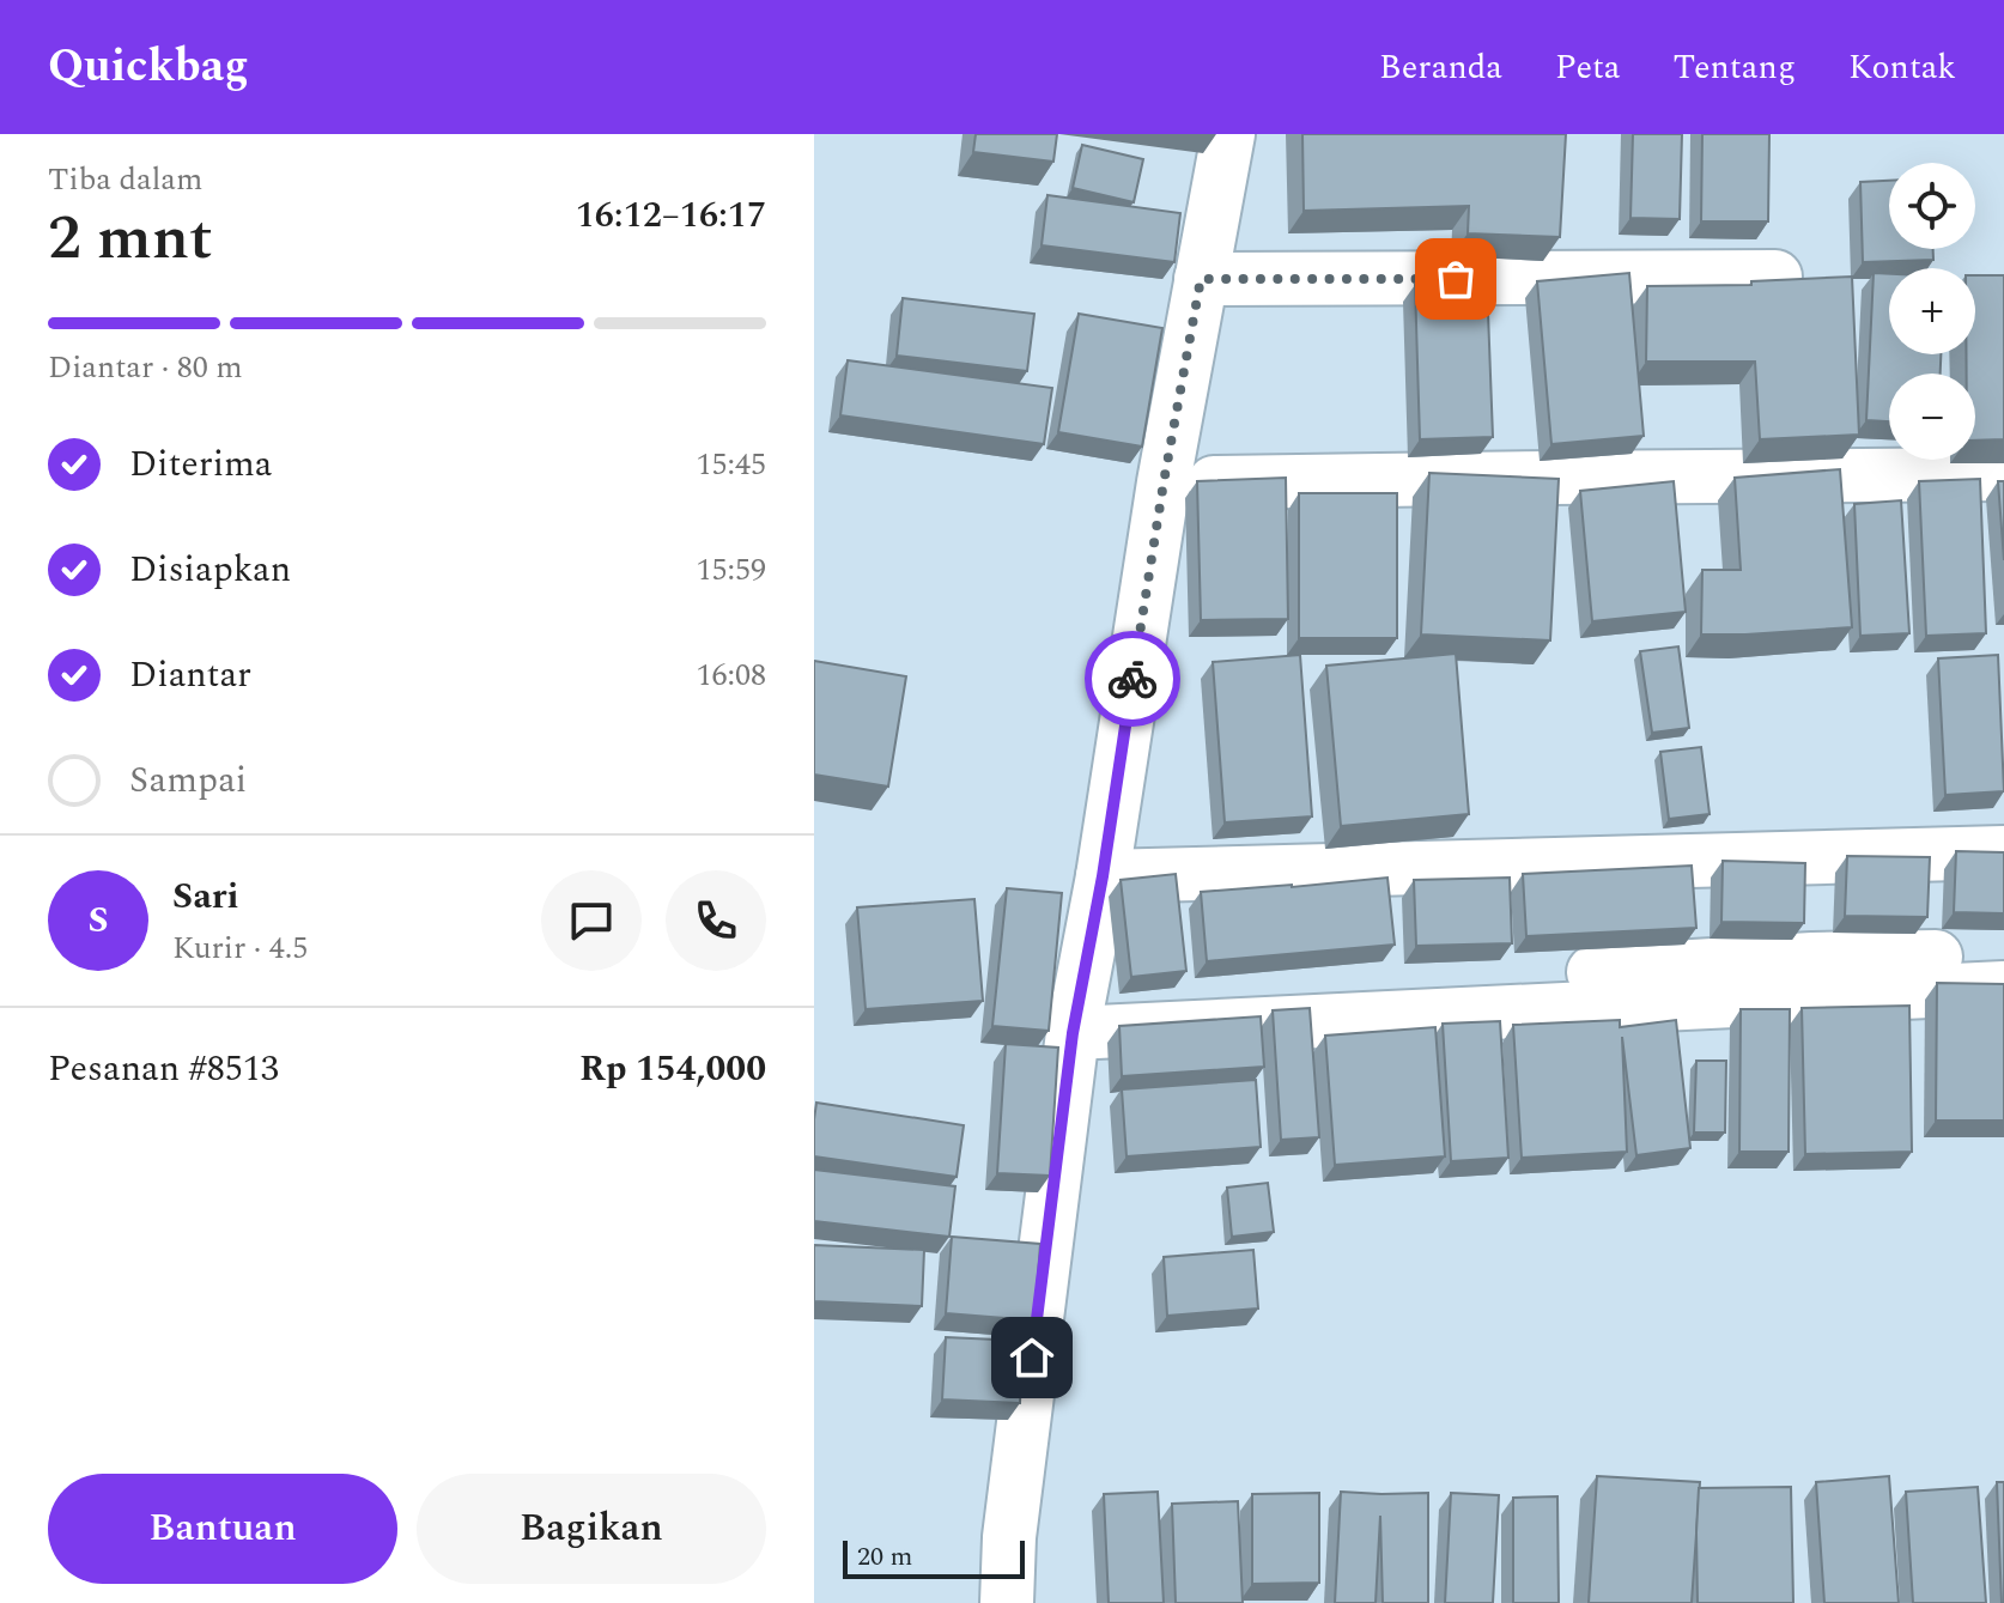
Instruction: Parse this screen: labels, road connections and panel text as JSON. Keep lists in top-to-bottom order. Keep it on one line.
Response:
{"scale_bar":"20 m","page":{"header":"Quickbag","nav":["Beranda","Peta","Tentang","Kontak"],"heading":["2 mnt","Tiba dalam","16:12–16:17"],"panel":["Sari","Kurir · 4.5","Pesanan #8513","Rp 154,000"],"map_buttons":["+","−"],"bar":"Diantar · 80 m","list":[["Diterima","15:45"],["Disiapkan","15:59"],["Diantar","16:08"],"Sampai"],"round":"S","buttons":["Bantuan","Bagikan"],"scale":"20 m"}}
